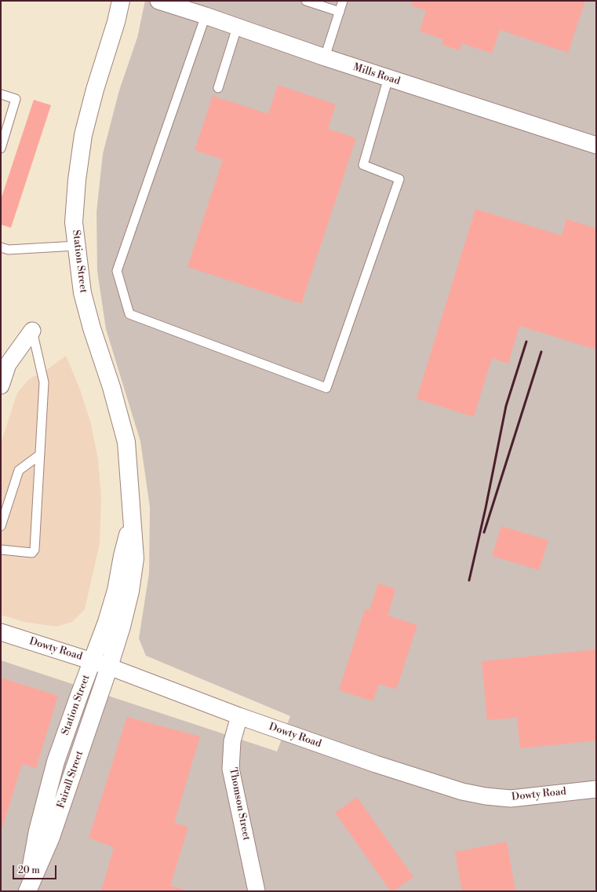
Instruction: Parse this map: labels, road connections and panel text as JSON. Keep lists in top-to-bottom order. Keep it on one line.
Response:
{"streets":{"street":["Mills Road","Station Street","Dowty Road","Fairall Street","Thomson Street"]},"crossings":[["Station Street","Dowty Road"],["Station Street","Fairall Street"],["Dowty Road","Fairall Street"],["Dowty Road","Thomson Street"]],"scale_bar":"20 m"}
